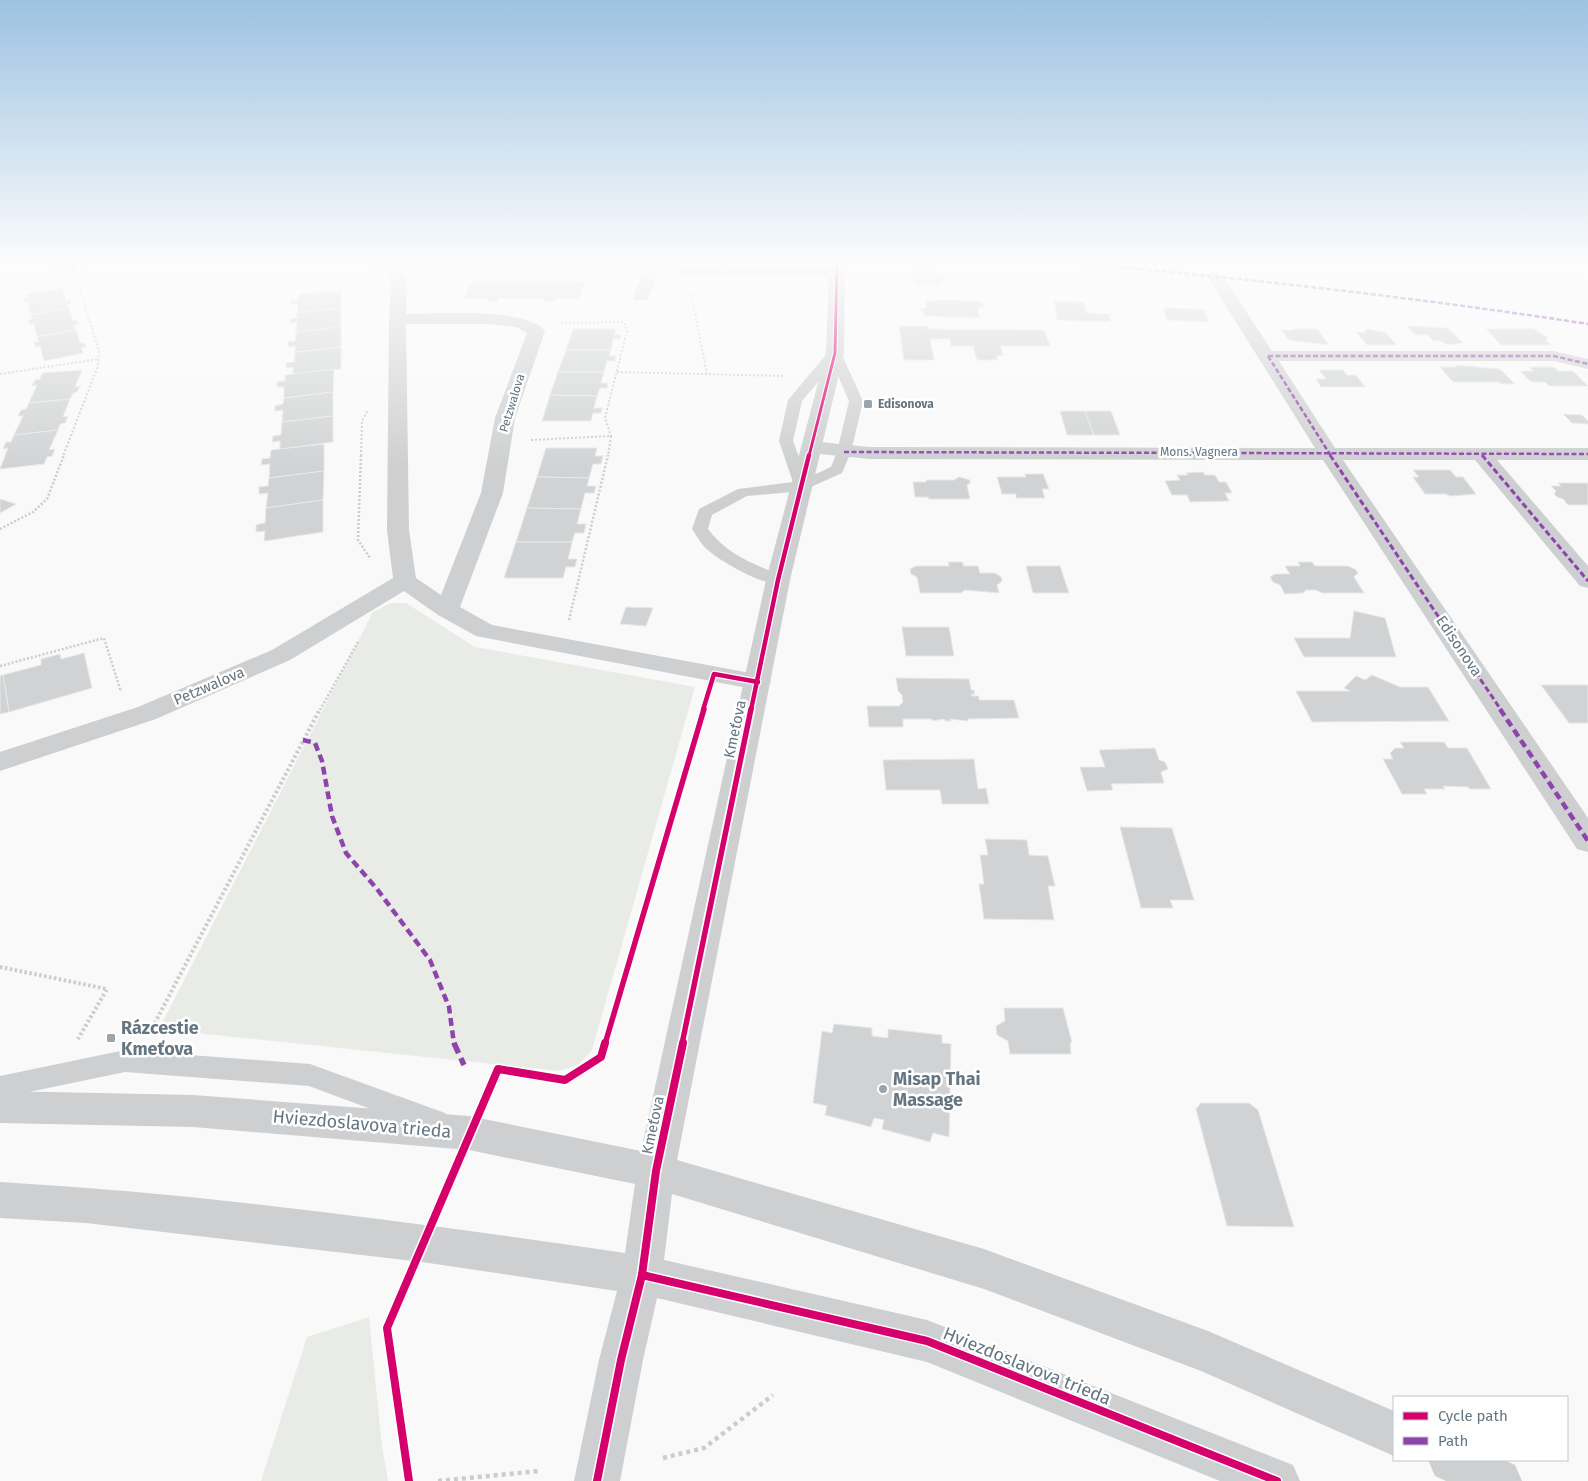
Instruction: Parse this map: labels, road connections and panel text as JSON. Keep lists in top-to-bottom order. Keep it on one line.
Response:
{"streets":{"street":["Petzwalova","Mons. Vagnera","Edisonova","Kmeťova","Hviezdoslavova trieda"]},"crossings":[["Mons. Vagnera","Edisonova"],["Mons. Vagnera","Kmeťova"],["Kmeťova","Hviezdoslavova trieda"]],"places":{"transit":["Edisonova","Rázcestie Kmeťova"],"other":["Misap Thai Massage"]},"legend":["Cycle path","Path"]}
